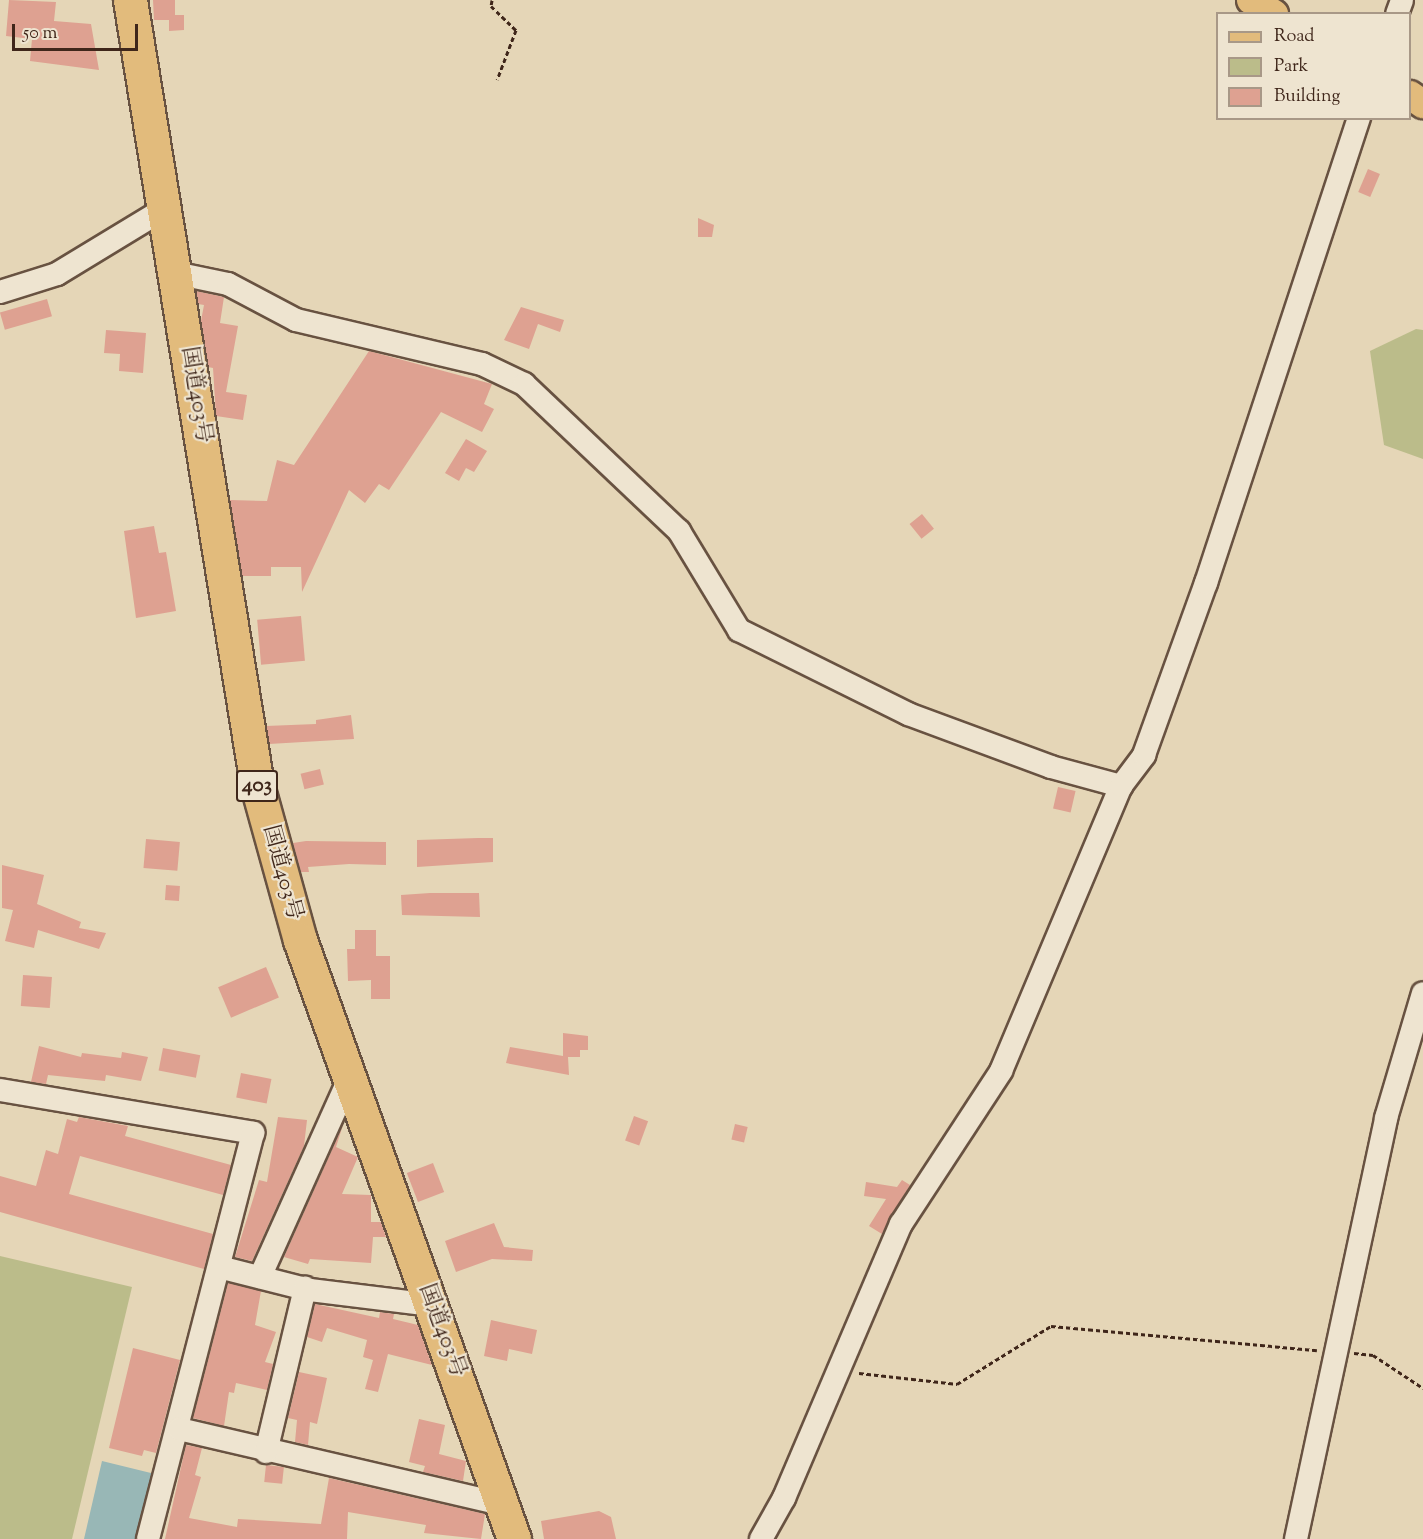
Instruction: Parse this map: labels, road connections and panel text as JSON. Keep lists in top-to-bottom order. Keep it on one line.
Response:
{"streets":{"highway":["国道403号","403"]},"legend":["Road","Park","Building"],"scale_bar":"50 m"}
